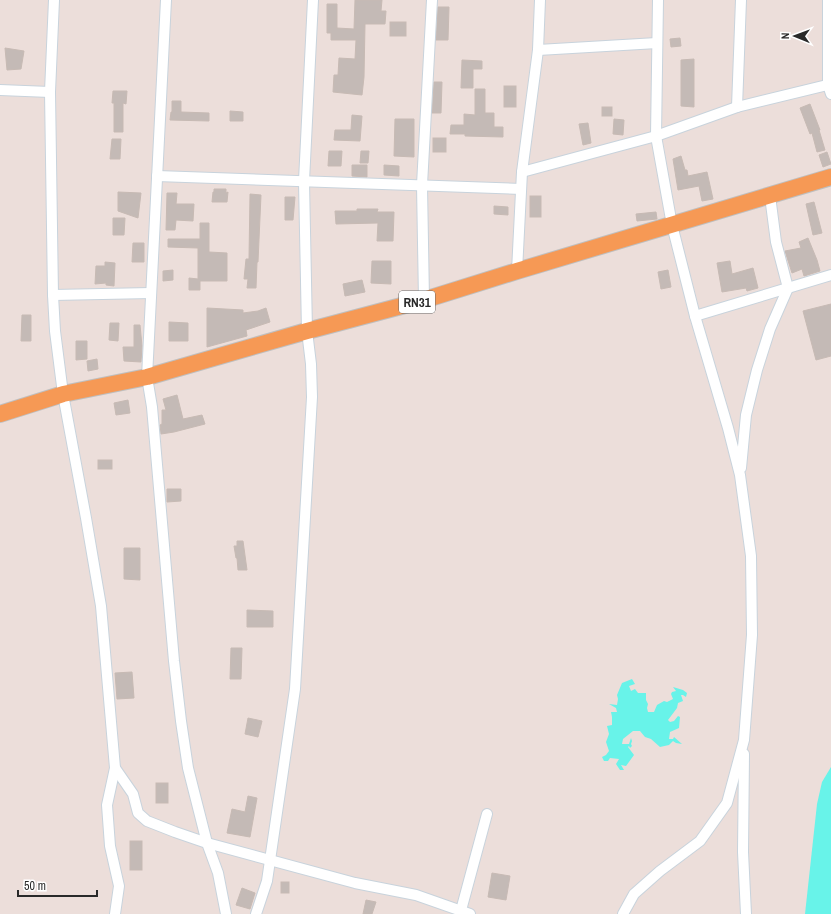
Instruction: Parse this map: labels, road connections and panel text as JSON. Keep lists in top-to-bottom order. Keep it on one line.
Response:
{"streets":{"main road":["RN31"]},"scale_bar":"50 m","north":"left"}
